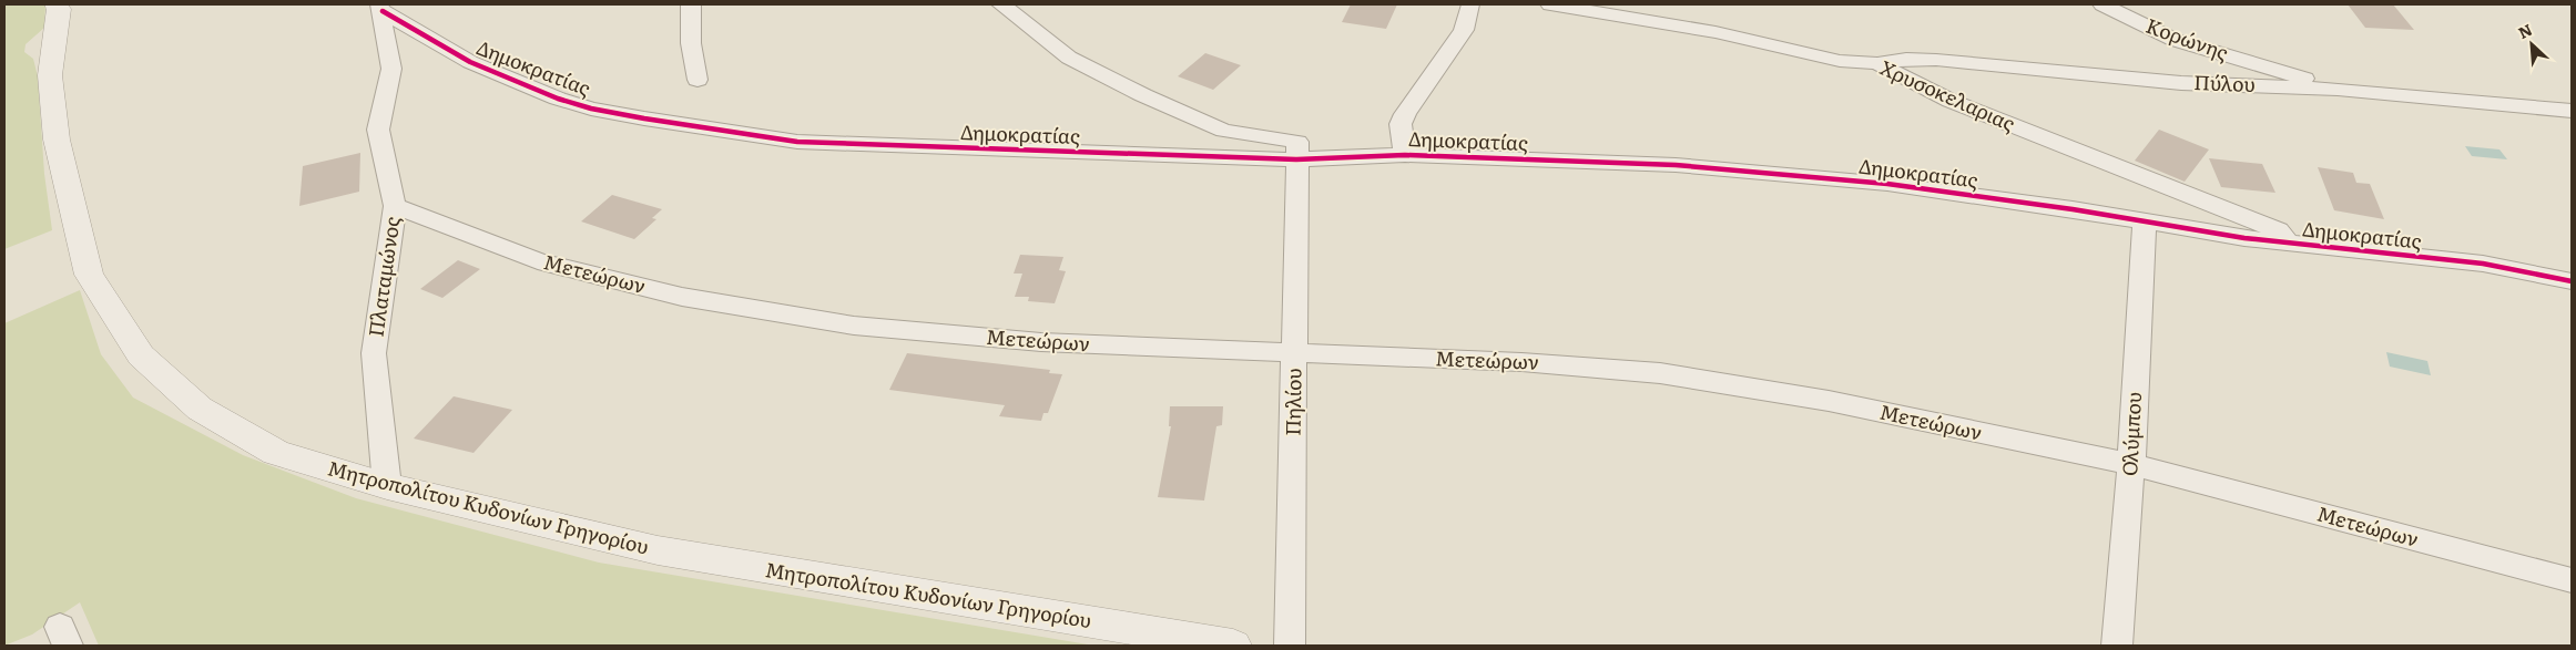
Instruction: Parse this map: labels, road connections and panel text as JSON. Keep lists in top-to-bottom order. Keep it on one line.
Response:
{"streets":{"street":["Κορώνης","Δημοκρατίας","Πύλου","Χρυσοκελαριας","Μετεώρων","Πλαταμώνος","Πηλίου","Ολύμπου","Μητροπολίτου Κυδονίων Γρηγορίου"]},"crossings":[["Κορώνης","Πύλου"],["Δημοκρατίας","Χρυσοκελαριας"],["Δημοκρατίας","Πλαταμώνος"],["Δημοκρατίας","Πηλίου"],["Δημοκρατίας","Ολύμπου"],["Πύλου","Χρυσοκελαριας"],["Μετεώρων","Πλαταμώνος"],["Μετεώρων","Πηλίου"],["Μετεώρων","Ολύμπου"],["Πλαταμώνος","Μητροπολίτου Κυδονίων Γρηγορίου"]],"north":"top left"}
